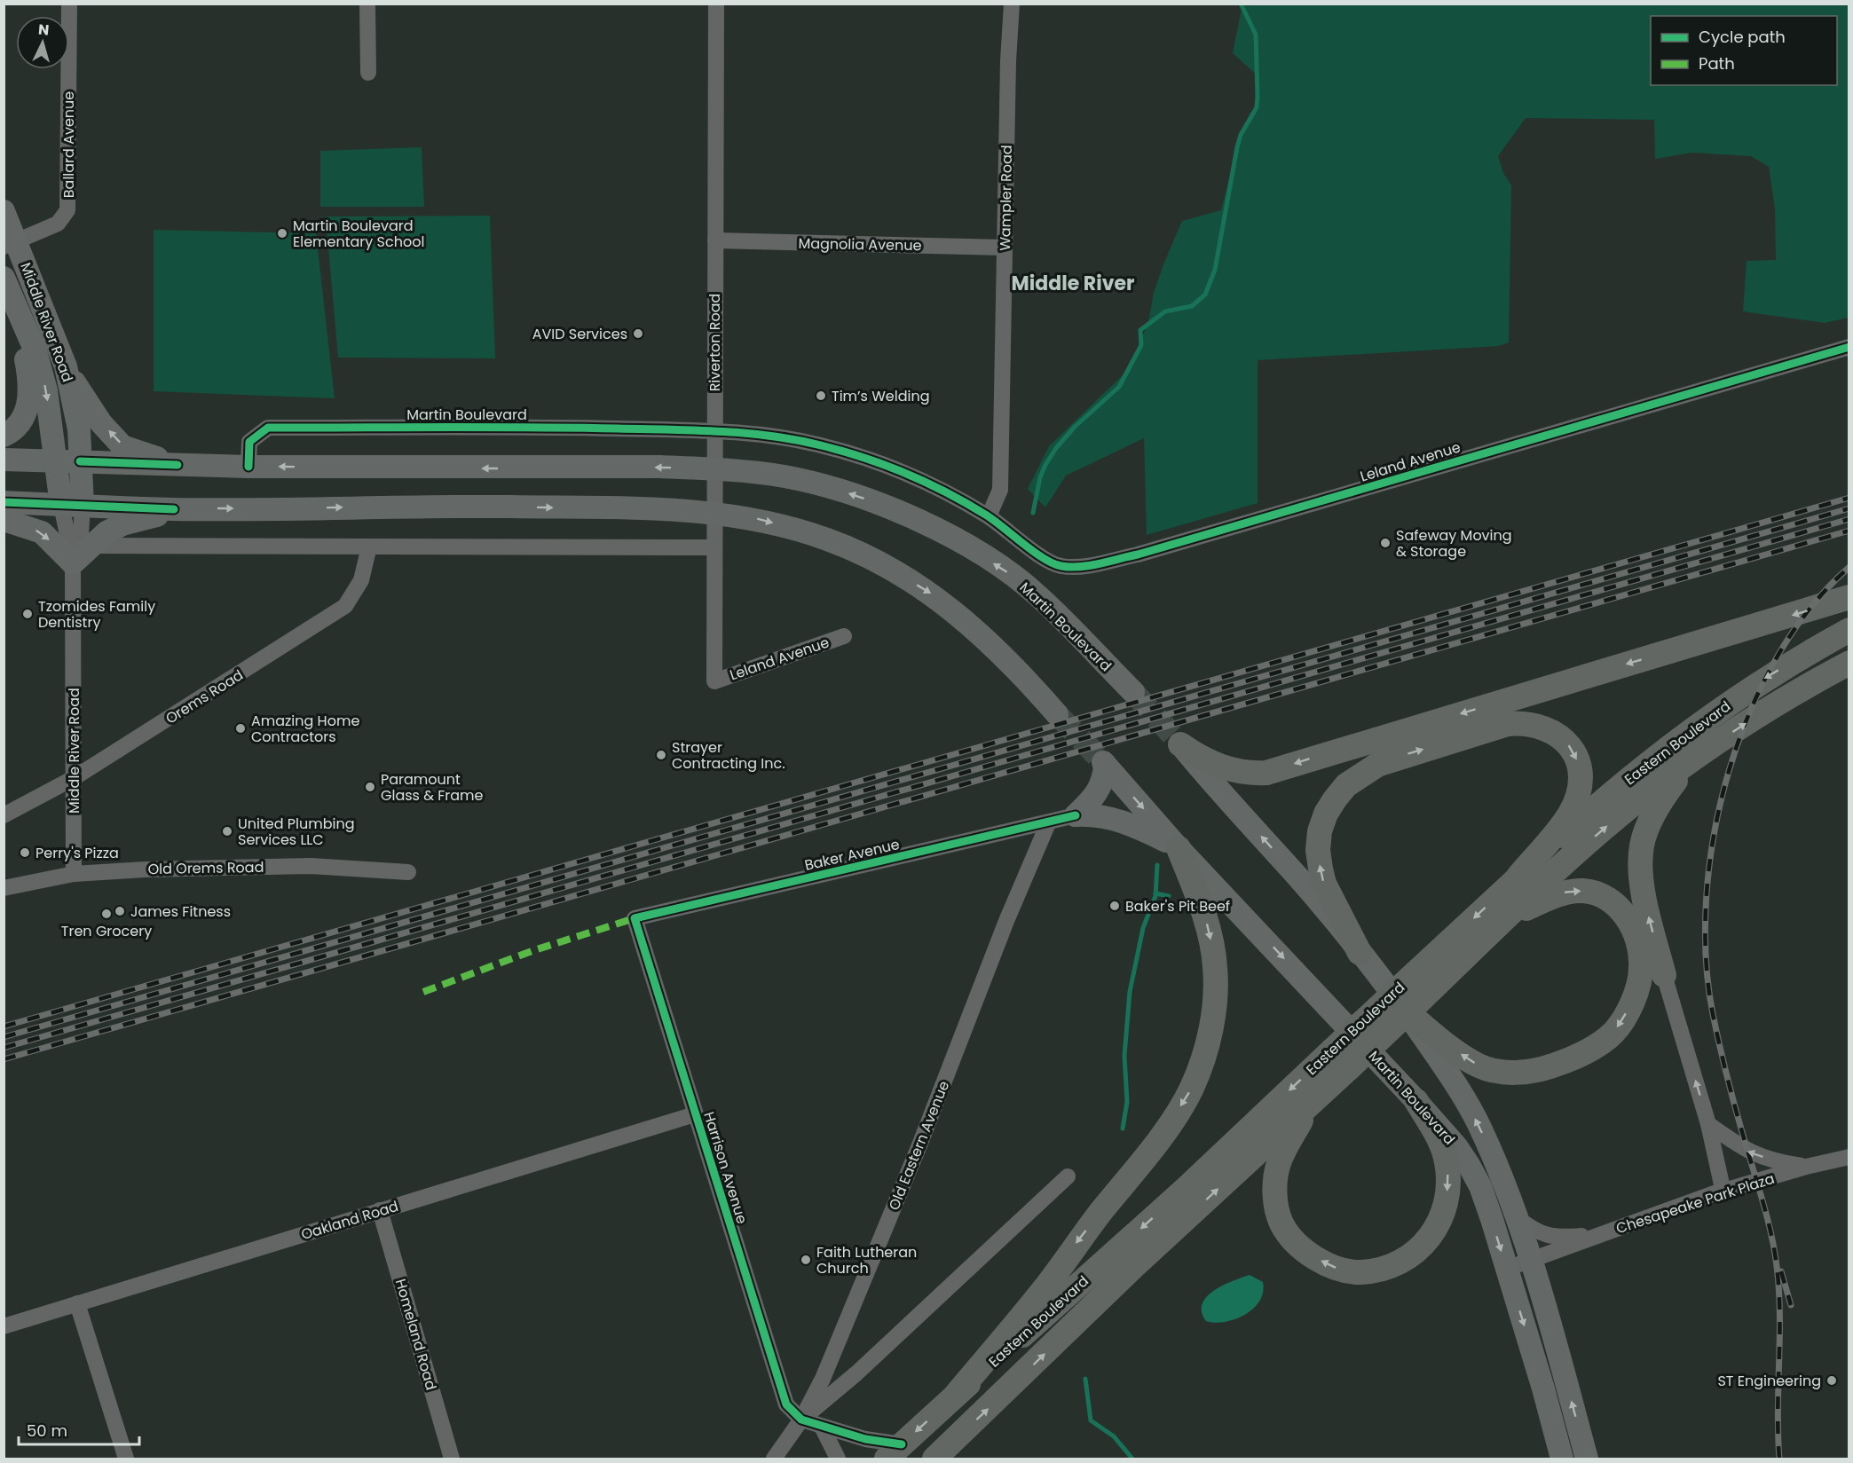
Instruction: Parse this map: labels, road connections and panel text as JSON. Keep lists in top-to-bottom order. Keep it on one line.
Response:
{"streets":{"main road":["Middle River Road","Martin Boulevard","Eastern Boulevard"],"street":["Ballard Avenue","Wampler Road","Magnolia Avenue","Riverton Road","Leland Avenue","Orems Road","Baker Avenue","Old Orems Road","Old Eastern Avenue","Harrison Avenue","Chesapeake Park Plaza","Oakland Road","Homeland Road"]},"crossings":[["Ballard Avenue","Middle River Road"],["Wampler Road","Magnolia Avenue"],["Wampler Road","Leland Avenue"],["Magnolia Avenue","Riverton Road"],["Middle River Road","Martin Boulevard"],["Middle River Road","Orems Road"],["Middle River Road","Old Orems Road"],["Riverton Road","Martin Boulevard"],["Riverton Road","Leland Avenue"],["Martin Boulevard","Leland Avenue"],["Martin Boulevard","Baker Avenue"],["Martin Boulevard","Chesapeake Park Plaza"],["Baker Avenue","Old Eastern Avenue"],["Baker Avenue","Harrison Avenue"],["Old Eastern Avenue","Harrison Avenue"],["Harrison Avenue","Oakland Road"],["Oakland Road","Homeland Road"]],"districts":["Middle River"],"places":["Martin Boulevard Elementary School","AVID Services","Tim’s Welding","Safeway Moving & Storage","Tzomides Family Dentistry","Amazing Home Contractors","Strayer Contracting Inc.","Paramount Glass & Frame","United Plumbing Services LLC","Perry's Pizza","Baker's Pit Beef","James Fitness","Tren Grocery","Faith Lutheran Church","ST Engineering"],"legend":["Cycle path","Path"],"scale_bar":"50 m","north":"top"}
